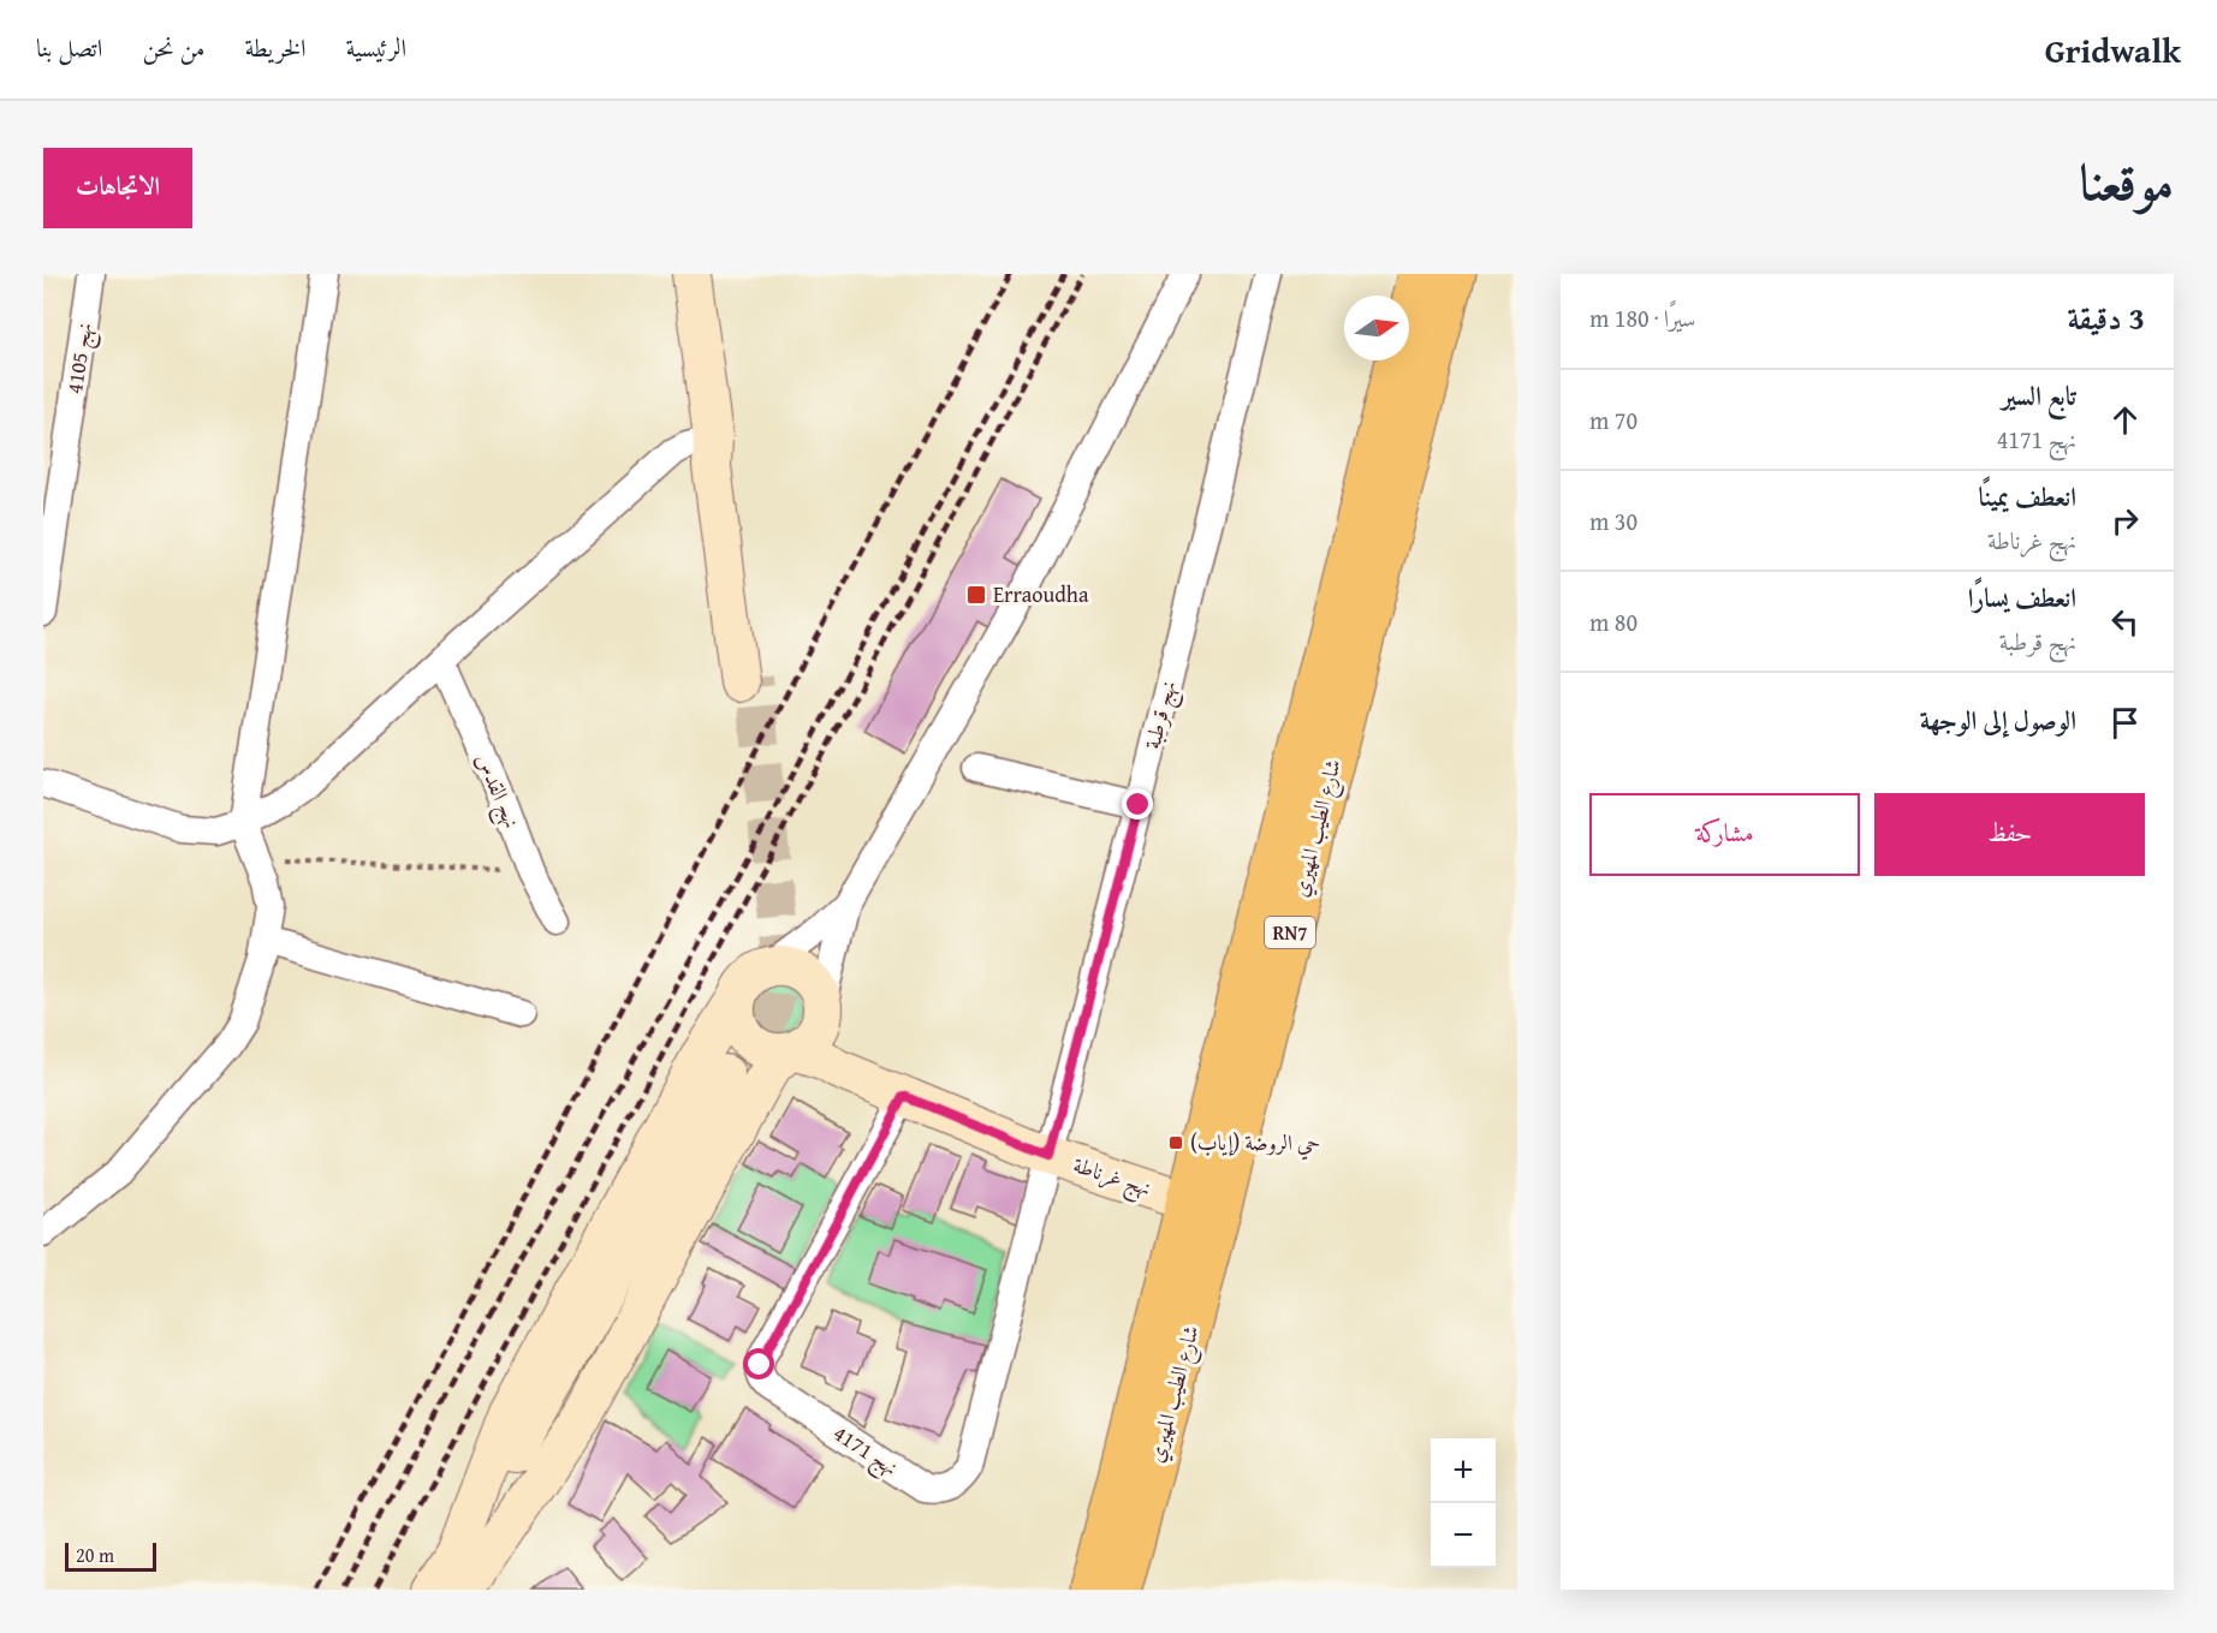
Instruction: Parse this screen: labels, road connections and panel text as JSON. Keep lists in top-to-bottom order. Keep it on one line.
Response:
{"streets":{"main road":["شارع الطيب المهيري","RN7"],"street":["نهج 4105","نهج قرطبة","نهج القدس","نهج غرناطة","نهج 4171"]},"crossings":[["نهج قرطبة","نهج غرناطة"],["نهج قرطبة","نهج 4171"],["شارع الطيب المهيري","نهج غرناطة"],["نهج غرناطة","نهج 4171"]],"places":{"transit":["Erraoudha","حي الروضة (إياب)"]},"scale_bar":"20 m","north":"right","page":{"header":"Gridwalk","nav":["الرئيسية","الخريطة","من نحن","اتصل بنا"],"title":"موقعنا","buttons":["الاتجاهات",["حفظ","مشاركة"]],"heading":["3 دقيقة","سيرًا · 180 m"],"list":[["تابع السير","نهج 4171","70 m"],["انعطف يمينًا","نهج غرناطة","30 m"],["انعطف يسارًا","نهج قرطبة","80 m"],"الوصول إلى الوجهة"],"map_buttons":["+","−"],"scale":"20 m"}}
